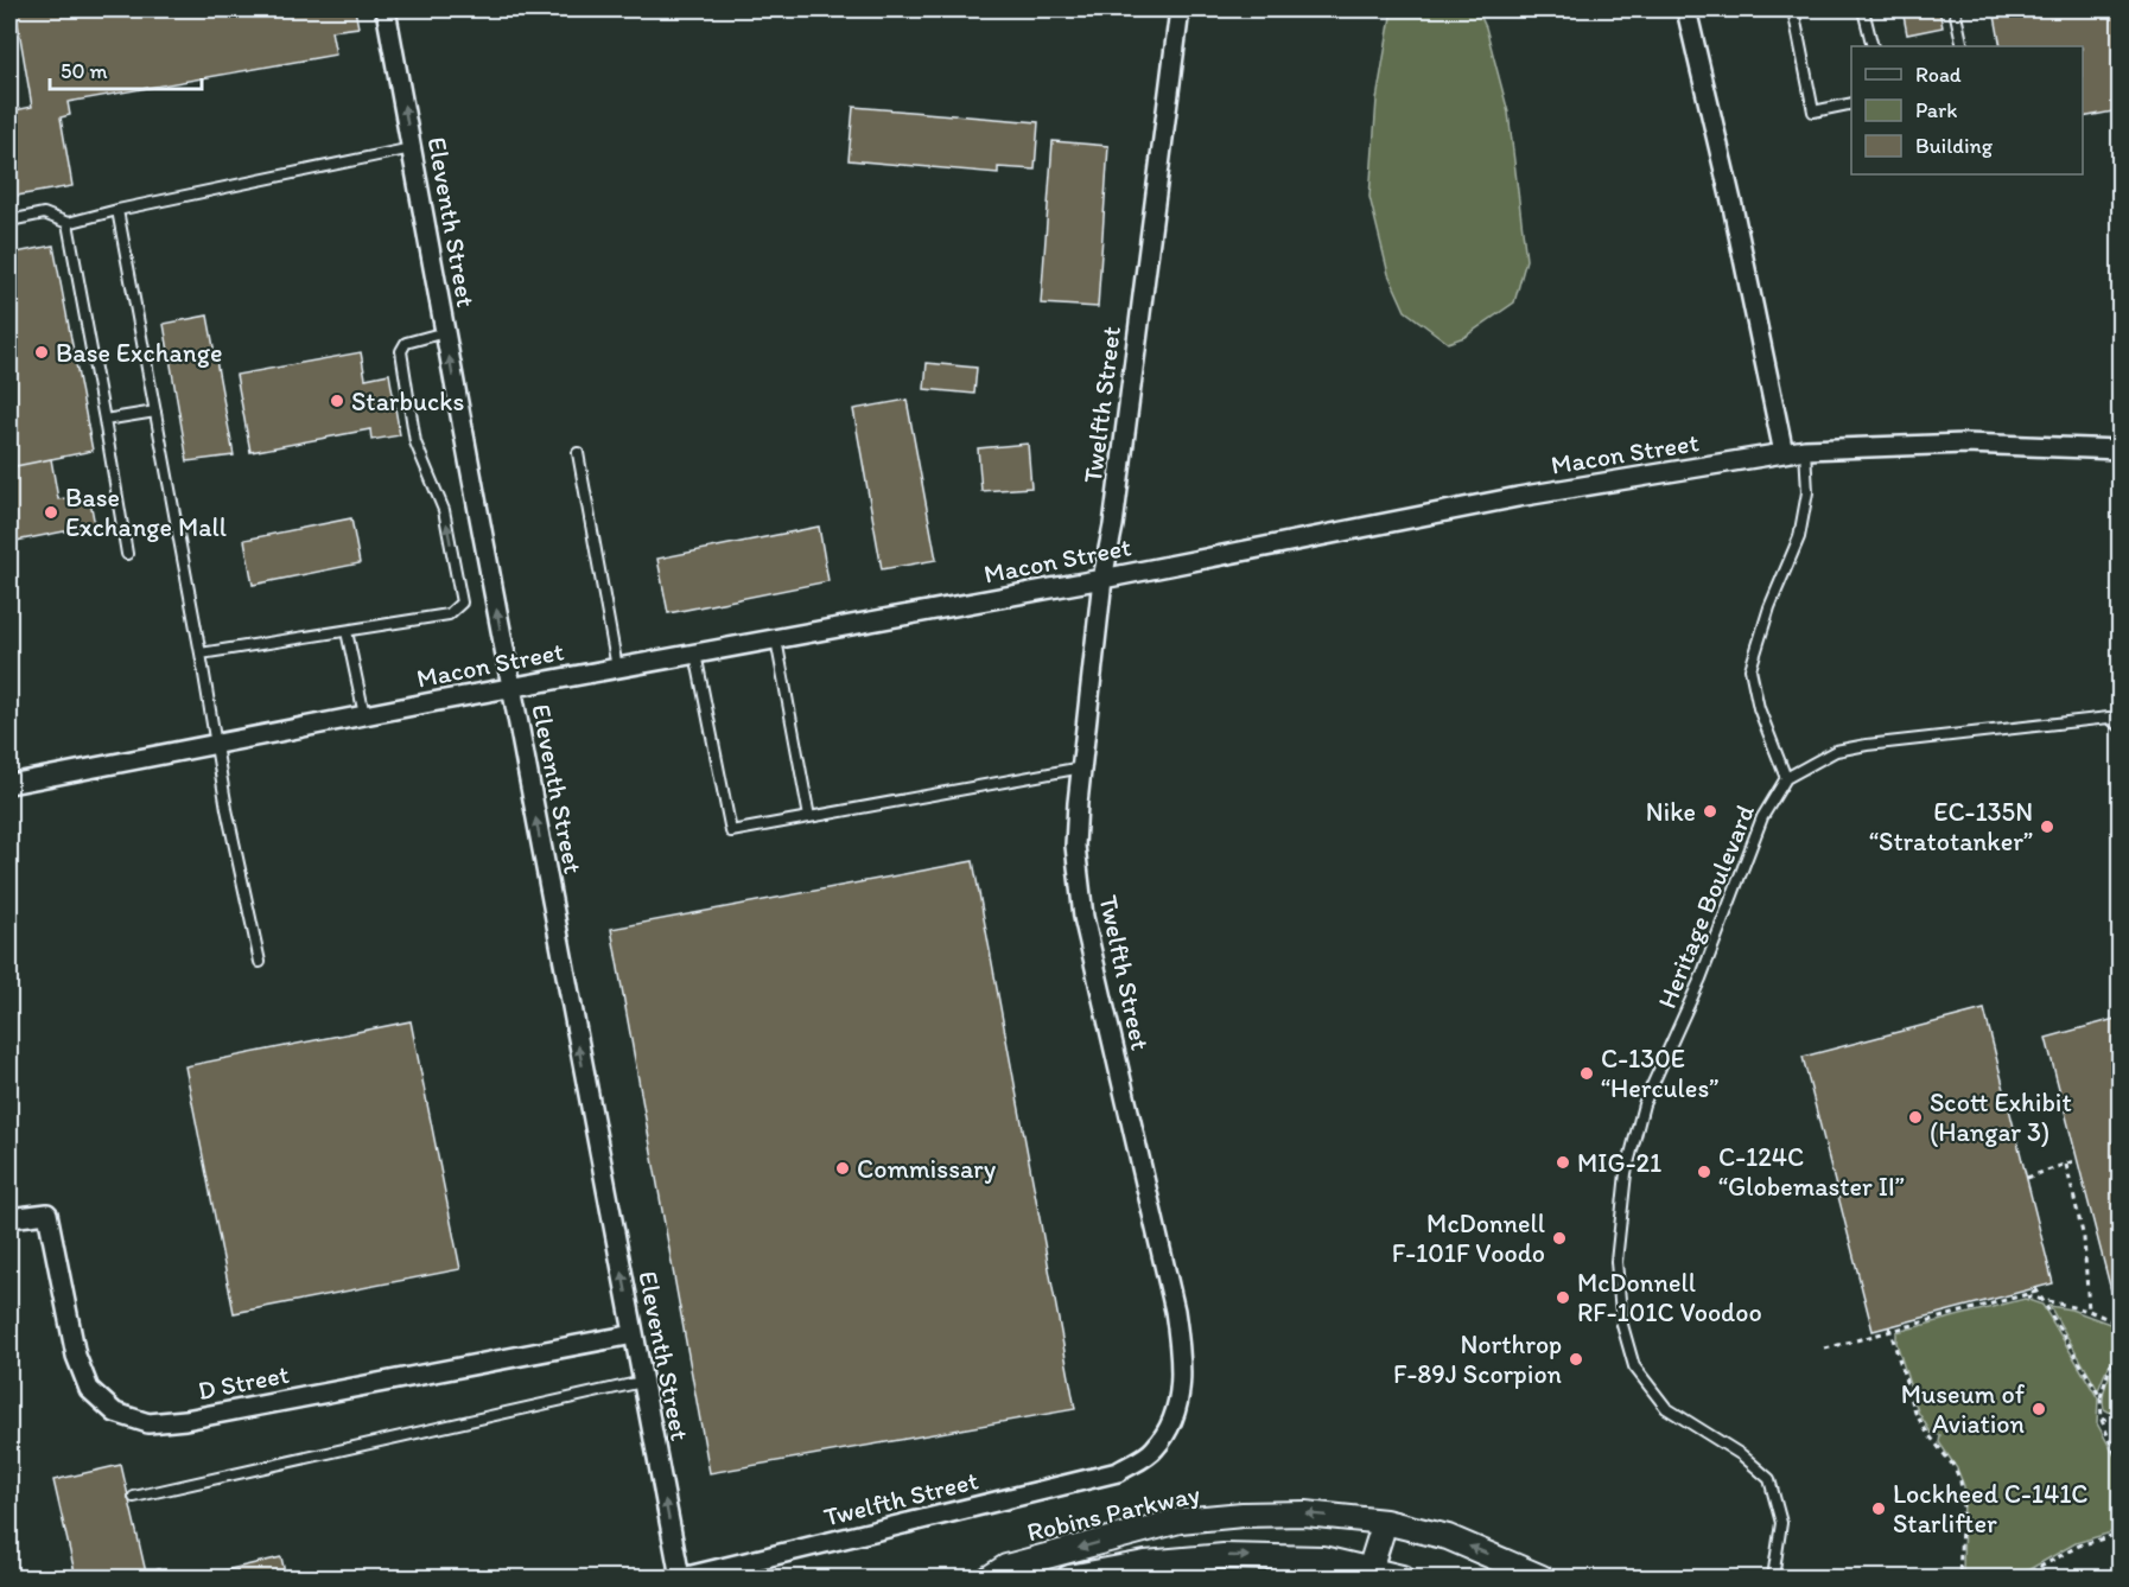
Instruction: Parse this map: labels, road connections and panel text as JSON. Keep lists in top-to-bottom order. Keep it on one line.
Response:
{"streets":{"street":["Eleventh Street","Twelfth Street","Macon Street","D Street","Robins Parkway"],"lane":["Heritage Boulevard"]},"crossings":[["Eleventh Street","Twelfth Street"],["Eleventh Street","Macon Street"],["Eleventh Street","D Street"],["Twelfth Street","Macon Street"]],"one_way":["Eleventh Street"],"places":["Base Exchange","Starbucks","Base Exchange Mall","Nike","EC-135N “Stratotanker”","C-130E “Hercules”","Scott Exhibit (Hangar 3)","MIG-21","Commissary","C-124C “Globemaster II”","McDonnell F-101F Voodo","McDonnell RF-101C Voodoo","Northrop F-89J Scorpion","Museum of Aviation","Lockheed C-141C Starlifter"],"legend":["Road","Park","Building"],"scale_bar":"50 m"}
